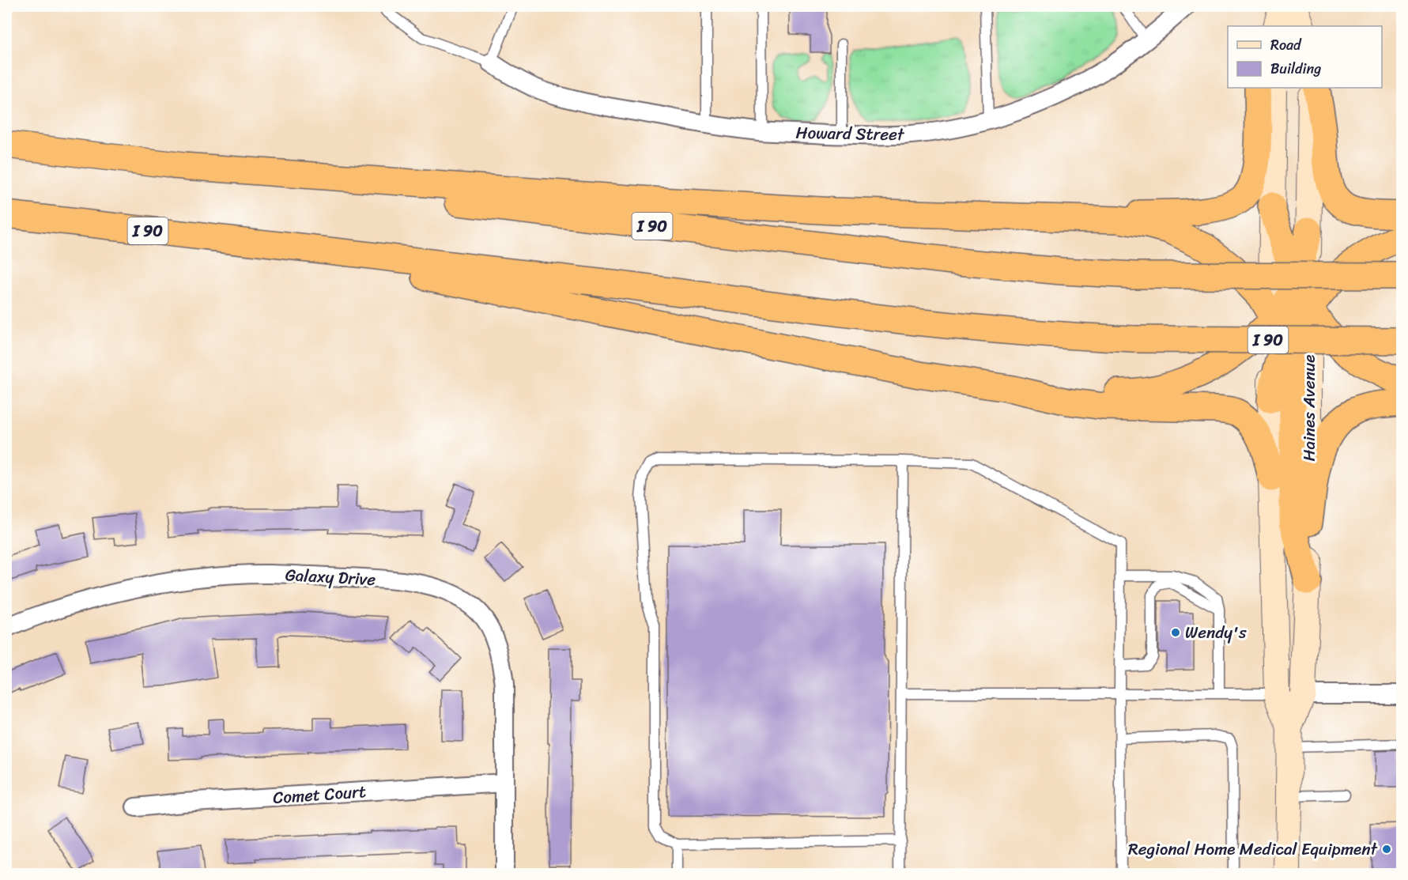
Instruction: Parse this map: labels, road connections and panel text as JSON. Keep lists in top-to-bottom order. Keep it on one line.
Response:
{"streets":{"highway":["I 90"],"main road":["Haines Avenue"],"street":["Howard Street","Galaxy Drive","Comet Court"]},"crossings":[["Galaxy Drive","Comet Court"]],"places":["Wendy's","Regional Home Medical Equipment"],"legend":["Road","Building"]}
